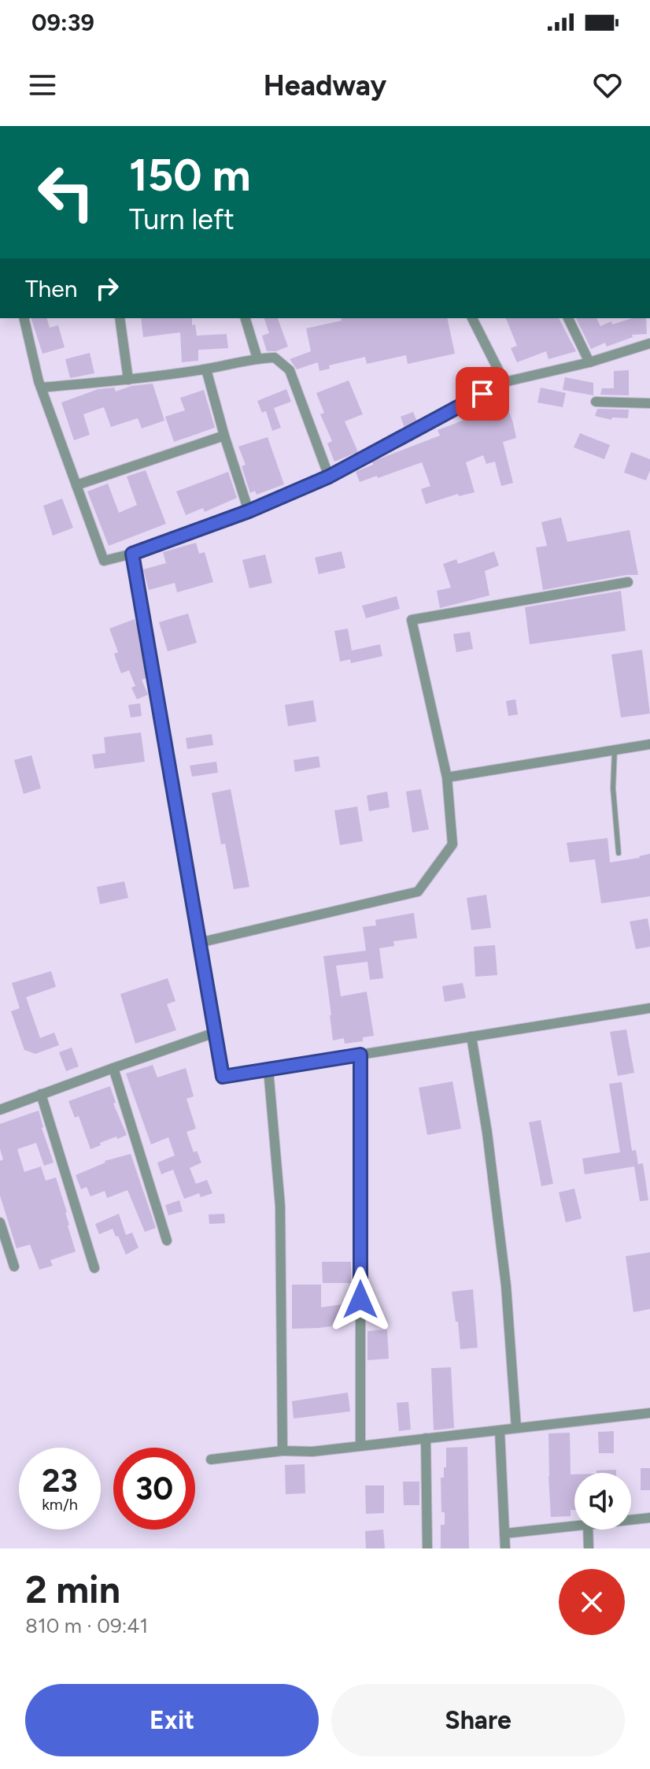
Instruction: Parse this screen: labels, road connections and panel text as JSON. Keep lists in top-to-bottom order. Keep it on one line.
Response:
{"page":{"status":"09:39","header":"Headway","turn":["150 m","Turn left"],"then":"Then","speed":"23 km/h","limit":"30","heading":["2 min","810 m · 09:41"],"buttons":["Exit","Share"]}}
